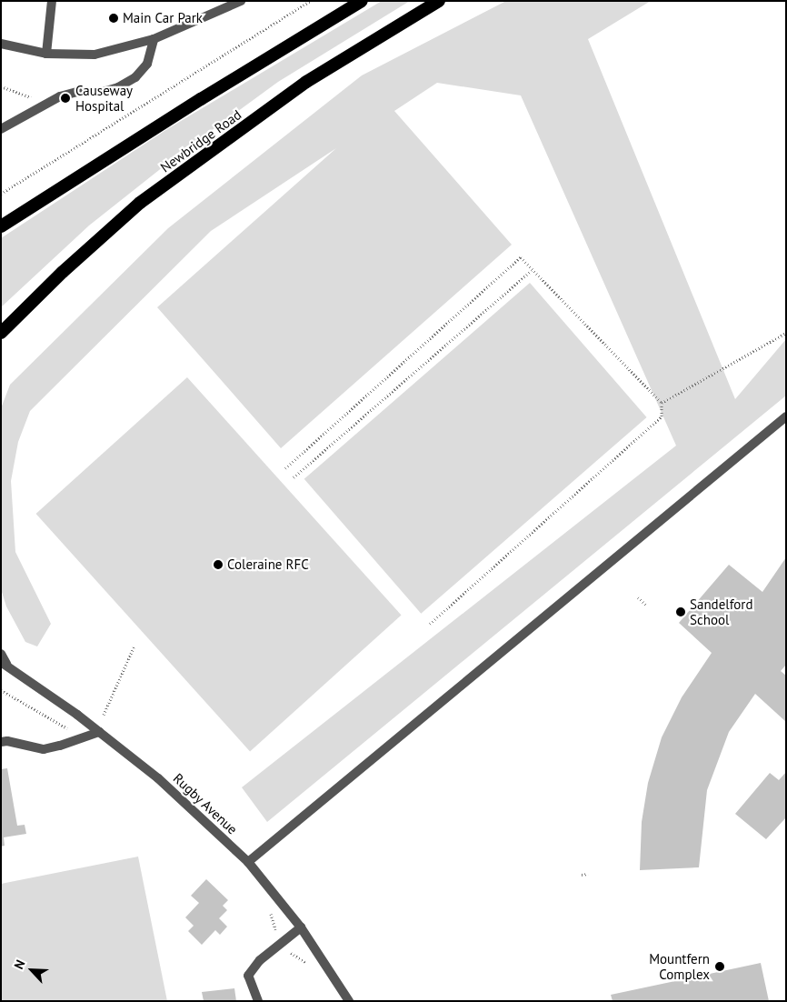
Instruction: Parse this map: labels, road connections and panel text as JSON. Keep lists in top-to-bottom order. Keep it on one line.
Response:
{"streets":{"highway":["Newbridge Road"],"street":["Rugby Avenue"]},"places":["Main Car Park","Causeway Hospital","Coleraine RFC","Sandelford School","Mountfern Complex"],"north":"top left"}
